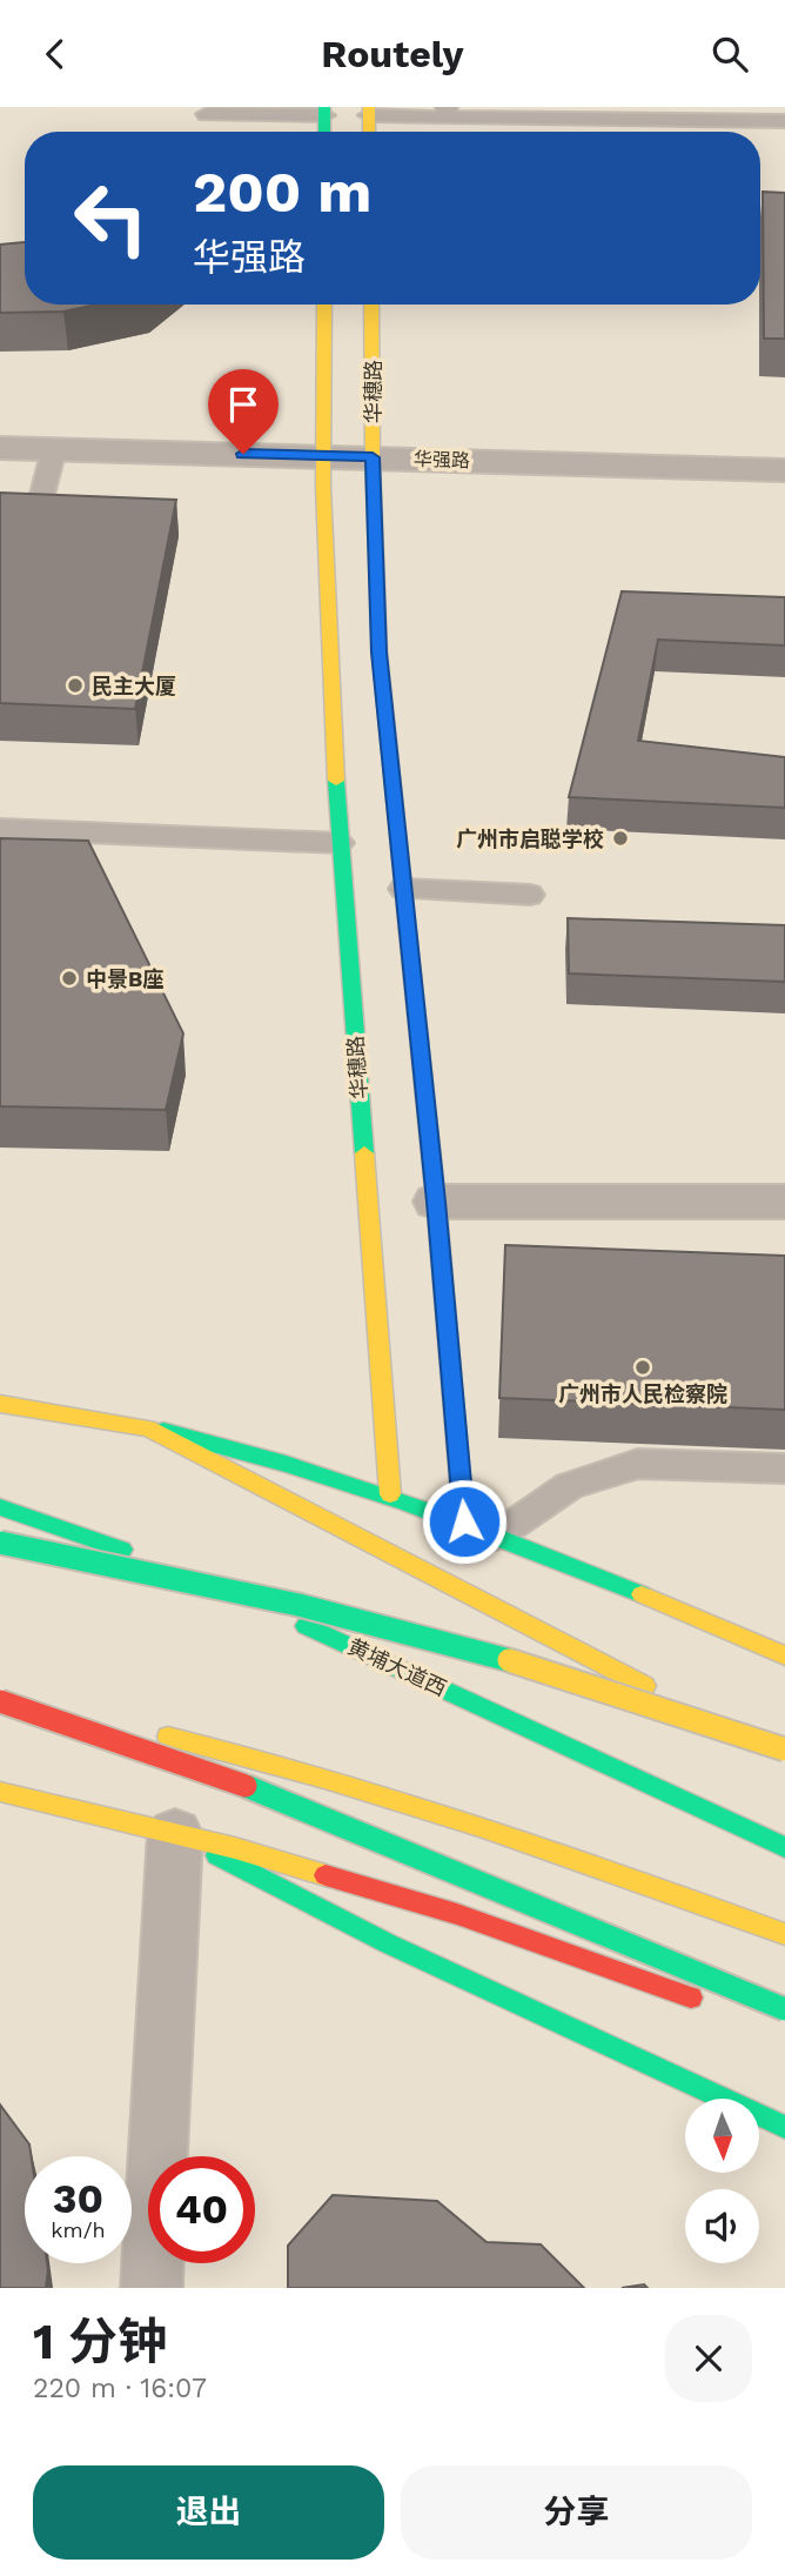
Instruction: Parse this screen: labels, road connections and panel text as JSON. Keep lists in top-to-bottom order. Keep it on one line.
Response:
{"streets":{"main road":["华穗路","黄埔大道西"],"street":["华强路"]},"crossings":[["华穗路","华强路"]],"places":["民主大厦","广州市启聪学校","中景B座","广州市人民检察院"],"north":"bottom","page":{"header":"Routely","turn":["200 m","华强路"],"speed":"30 km/h","limit":"40","heading":["1 分钟","220 m · 16:07"],"buttons":["退出","分享"]}}
